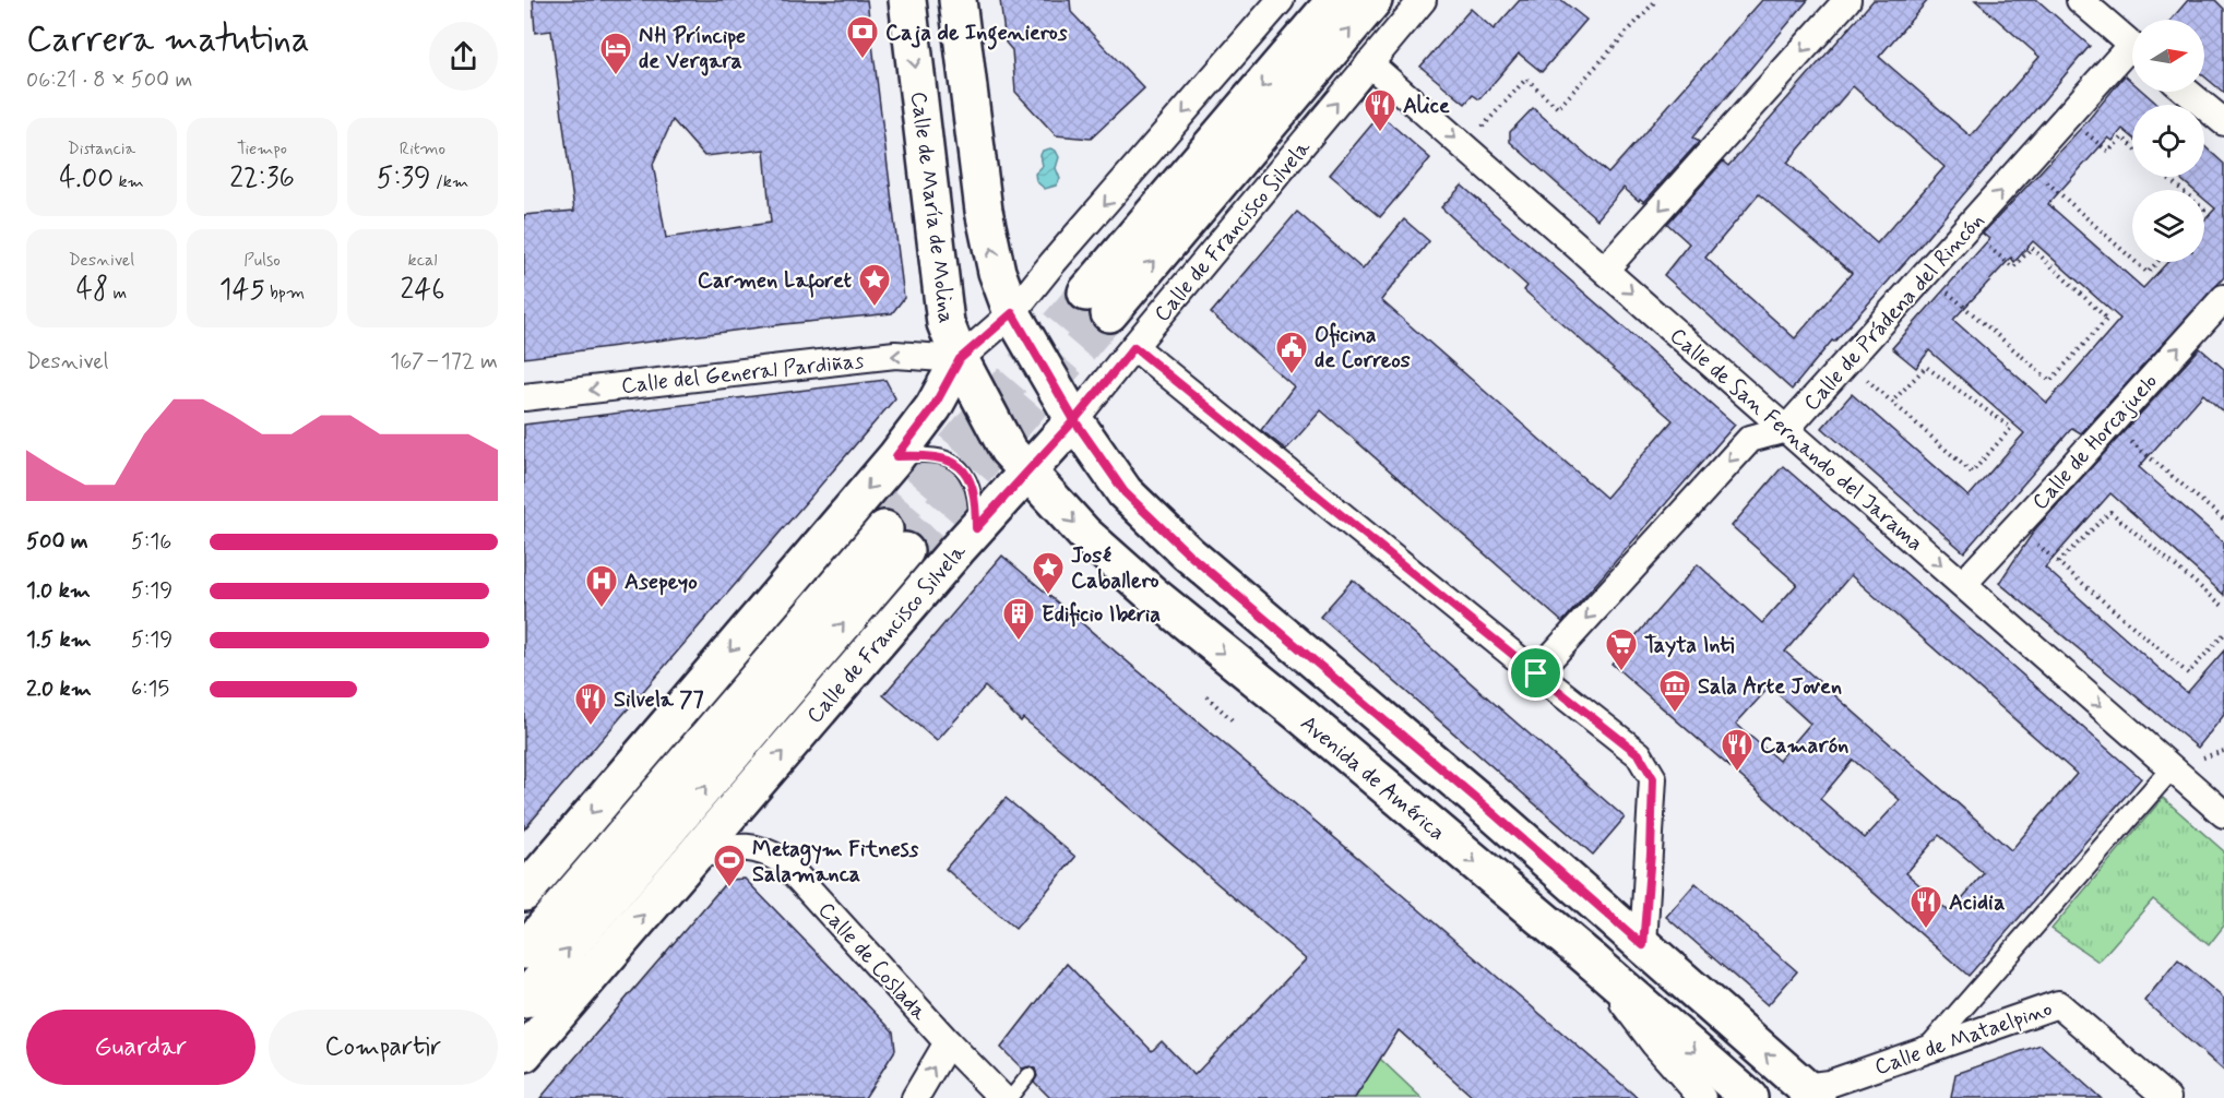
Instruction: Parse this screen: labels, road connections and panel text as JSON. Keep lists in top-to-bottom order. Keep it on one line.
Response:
{"streets":{"main road":["Calle de María de Molina","Calle de Francisco Silvela","Avenida de América"],"street":["Calle de Prádena del Rincón","Calle del General Pardiñas","Calle de San Fernando del Jarama","Calle de Horcajuelo","Calle de Coslada","Calle de Mataelpino"]},"crossings":[["Calle de María de Molina","Calle de Francisco Silvela"],["Calle de María de Molina","Calle del General Pardiñas"],["Calle de María de Molina","Avenida de América"],["Calle de Francisco Silvela","Calle de San Fernando del Jarama"],["Calle de Francisco Silvela","Avenida de América"],["Calle de Francisco Silvela","Calle de Coslada"],["Calle de Prádena del Rincón","Calle de San Fernando del Jarama"],["Calle de San Fernando del Jarama","Calle de Horcajuelo"]],"one_way":["Calle del General Pardiñas","Calle de San Fernando del Jarama","Calle de Horcajuelo"],"places":{"bank":["Caja de Ingenieros"],"hotel":["NH Príncipe de Vergara"],"restaurant":["Alice","Silvela 77","Camarón","Acidia"],"place":["Carmen Laforet","José Caballero"],"public building":["Oficina de Correos"],"hospital":["Asepeyo"],"building":["Edificio Iberia"],"supermarket":["Tayta Inti"],"museum":["Sala Arte Joven"],"sports":["Metagym Fitness Salamanca"]},"north":"right","page":{"heading":["Carrera matutina","06:21 · 8 × 500 m"],"stats":[["Distancia","4.00 km"],["Tiempo","22:36"],["Ritmo","5:39 /km"],["Desnivel","48 m"],["Pulso","145 bpm"],["kcal","246"]],"chart":["Desnivel","167–172 m"],"list":[{"name":"500 m","note":"5:16"},{"name":"1.0 km","note":"5:19"},{"name":"1.5 km","note":"5:19"},{"name":"2.0 km","note":"6:15"}],"buttons":["Guardar","Compartir"]}}
